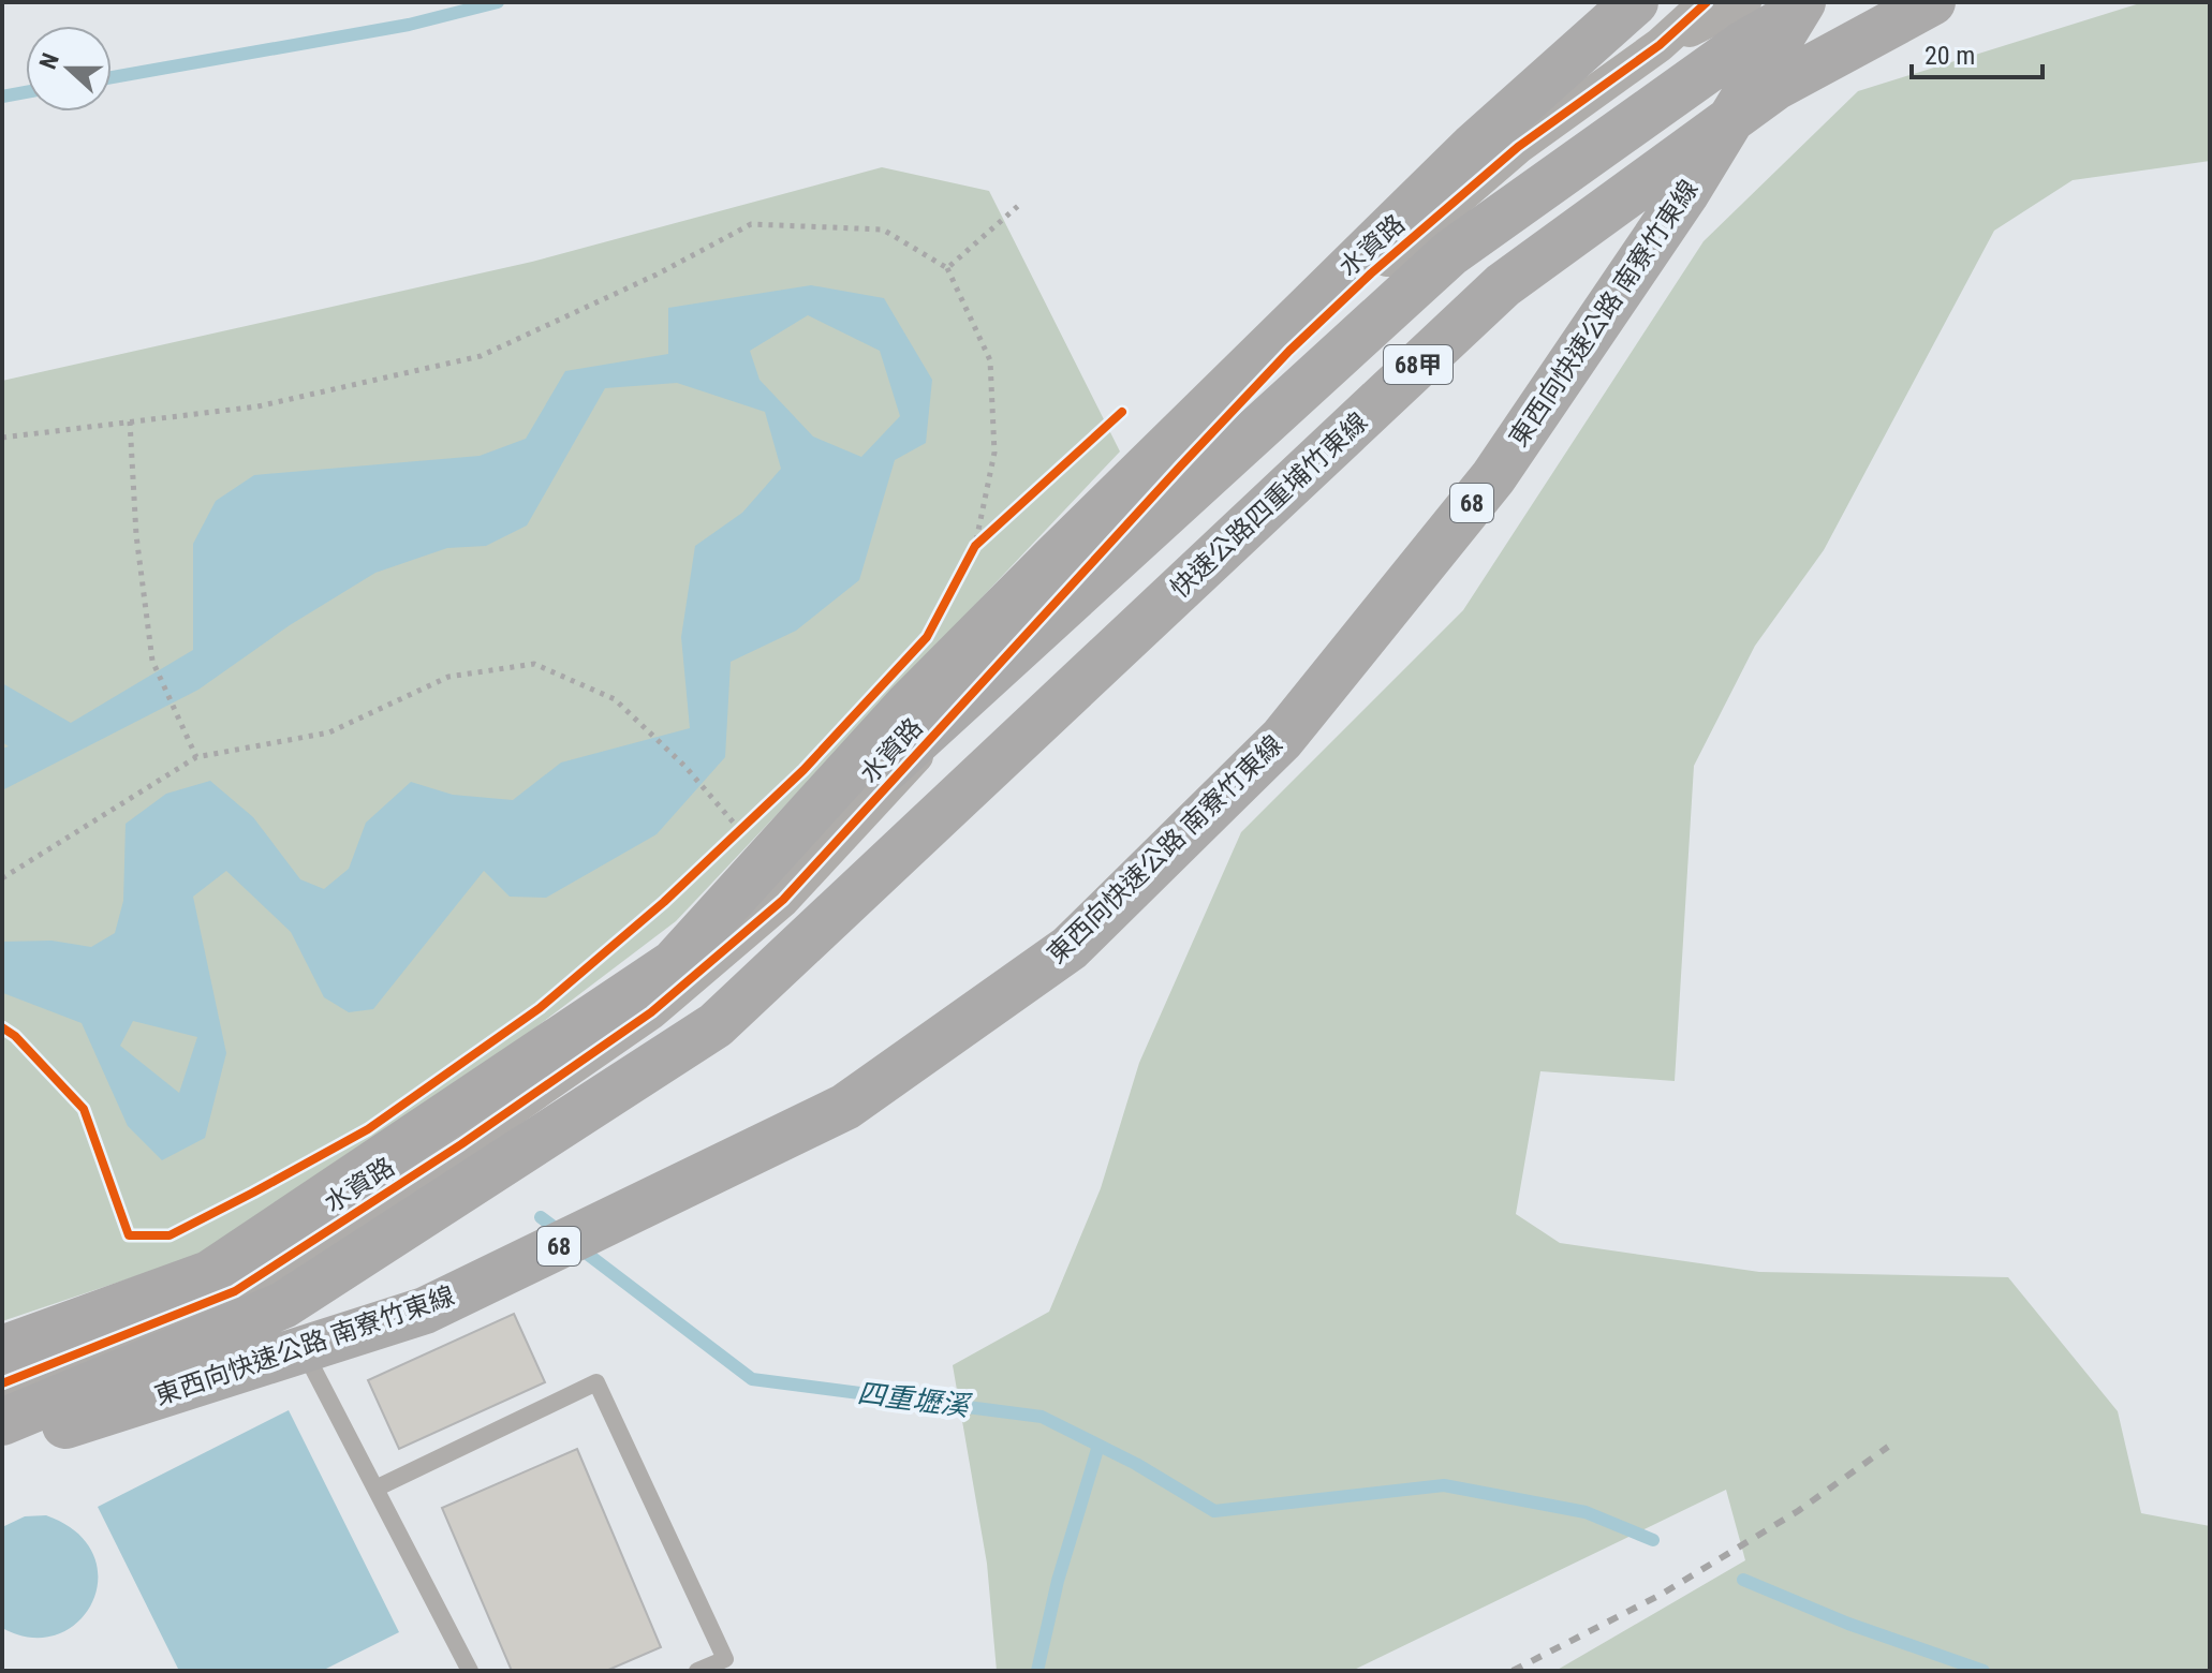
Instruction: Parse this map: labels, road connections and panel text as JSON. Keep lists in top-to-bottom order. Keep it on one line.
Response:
{"streets":{"highway":["東西向快速公路 南寮竹東線","68甲","68","快速公路四重埔竹東線"],"street":["水資路"]},"water":["四重壢溪"],"scale_bar":"20 m","north":"left"}
